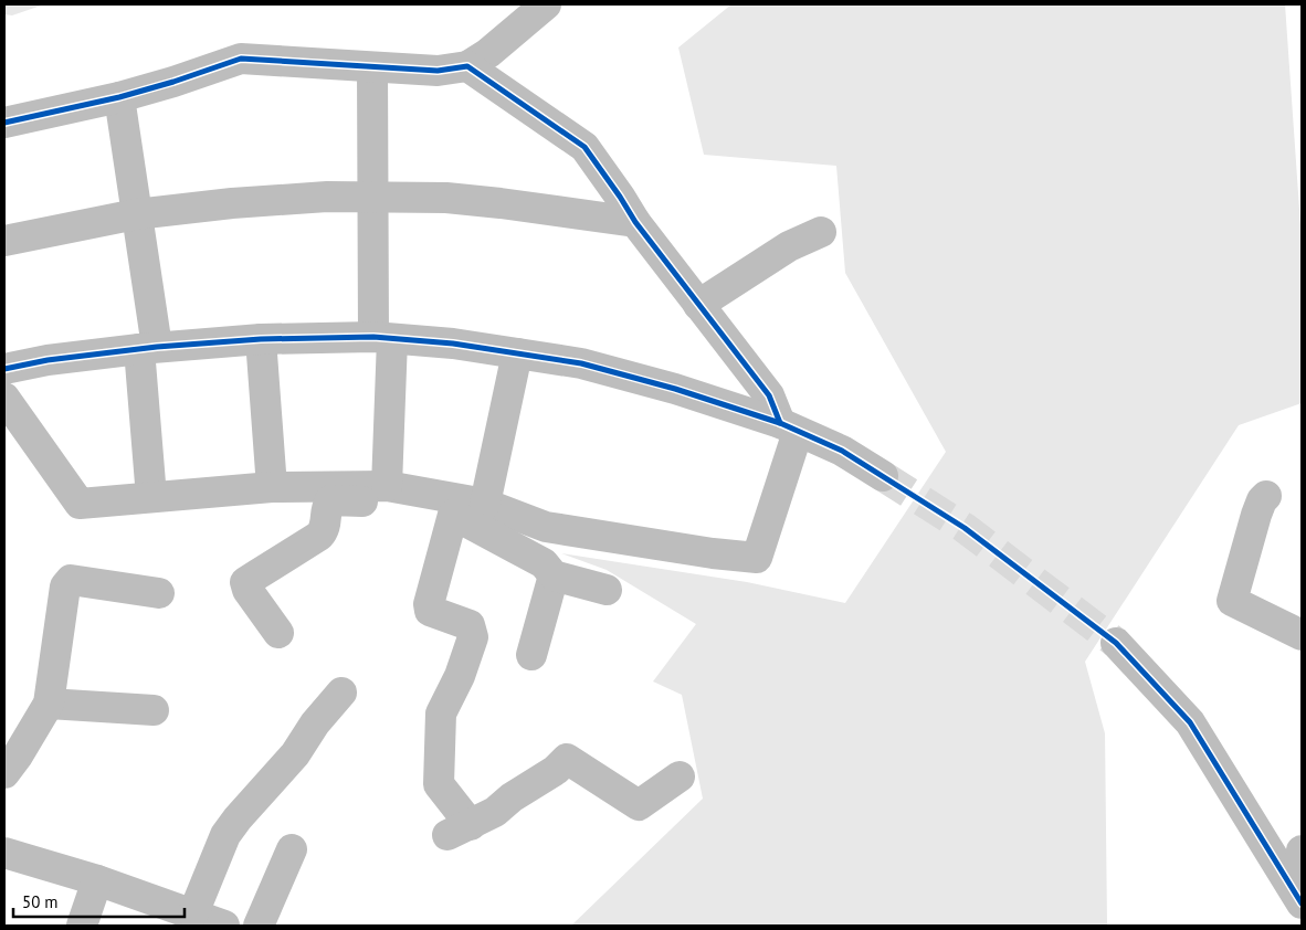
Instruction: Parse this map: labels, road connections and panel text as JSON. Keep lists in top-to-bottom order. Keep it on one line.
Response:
{"scale_bar":"50 m"}
